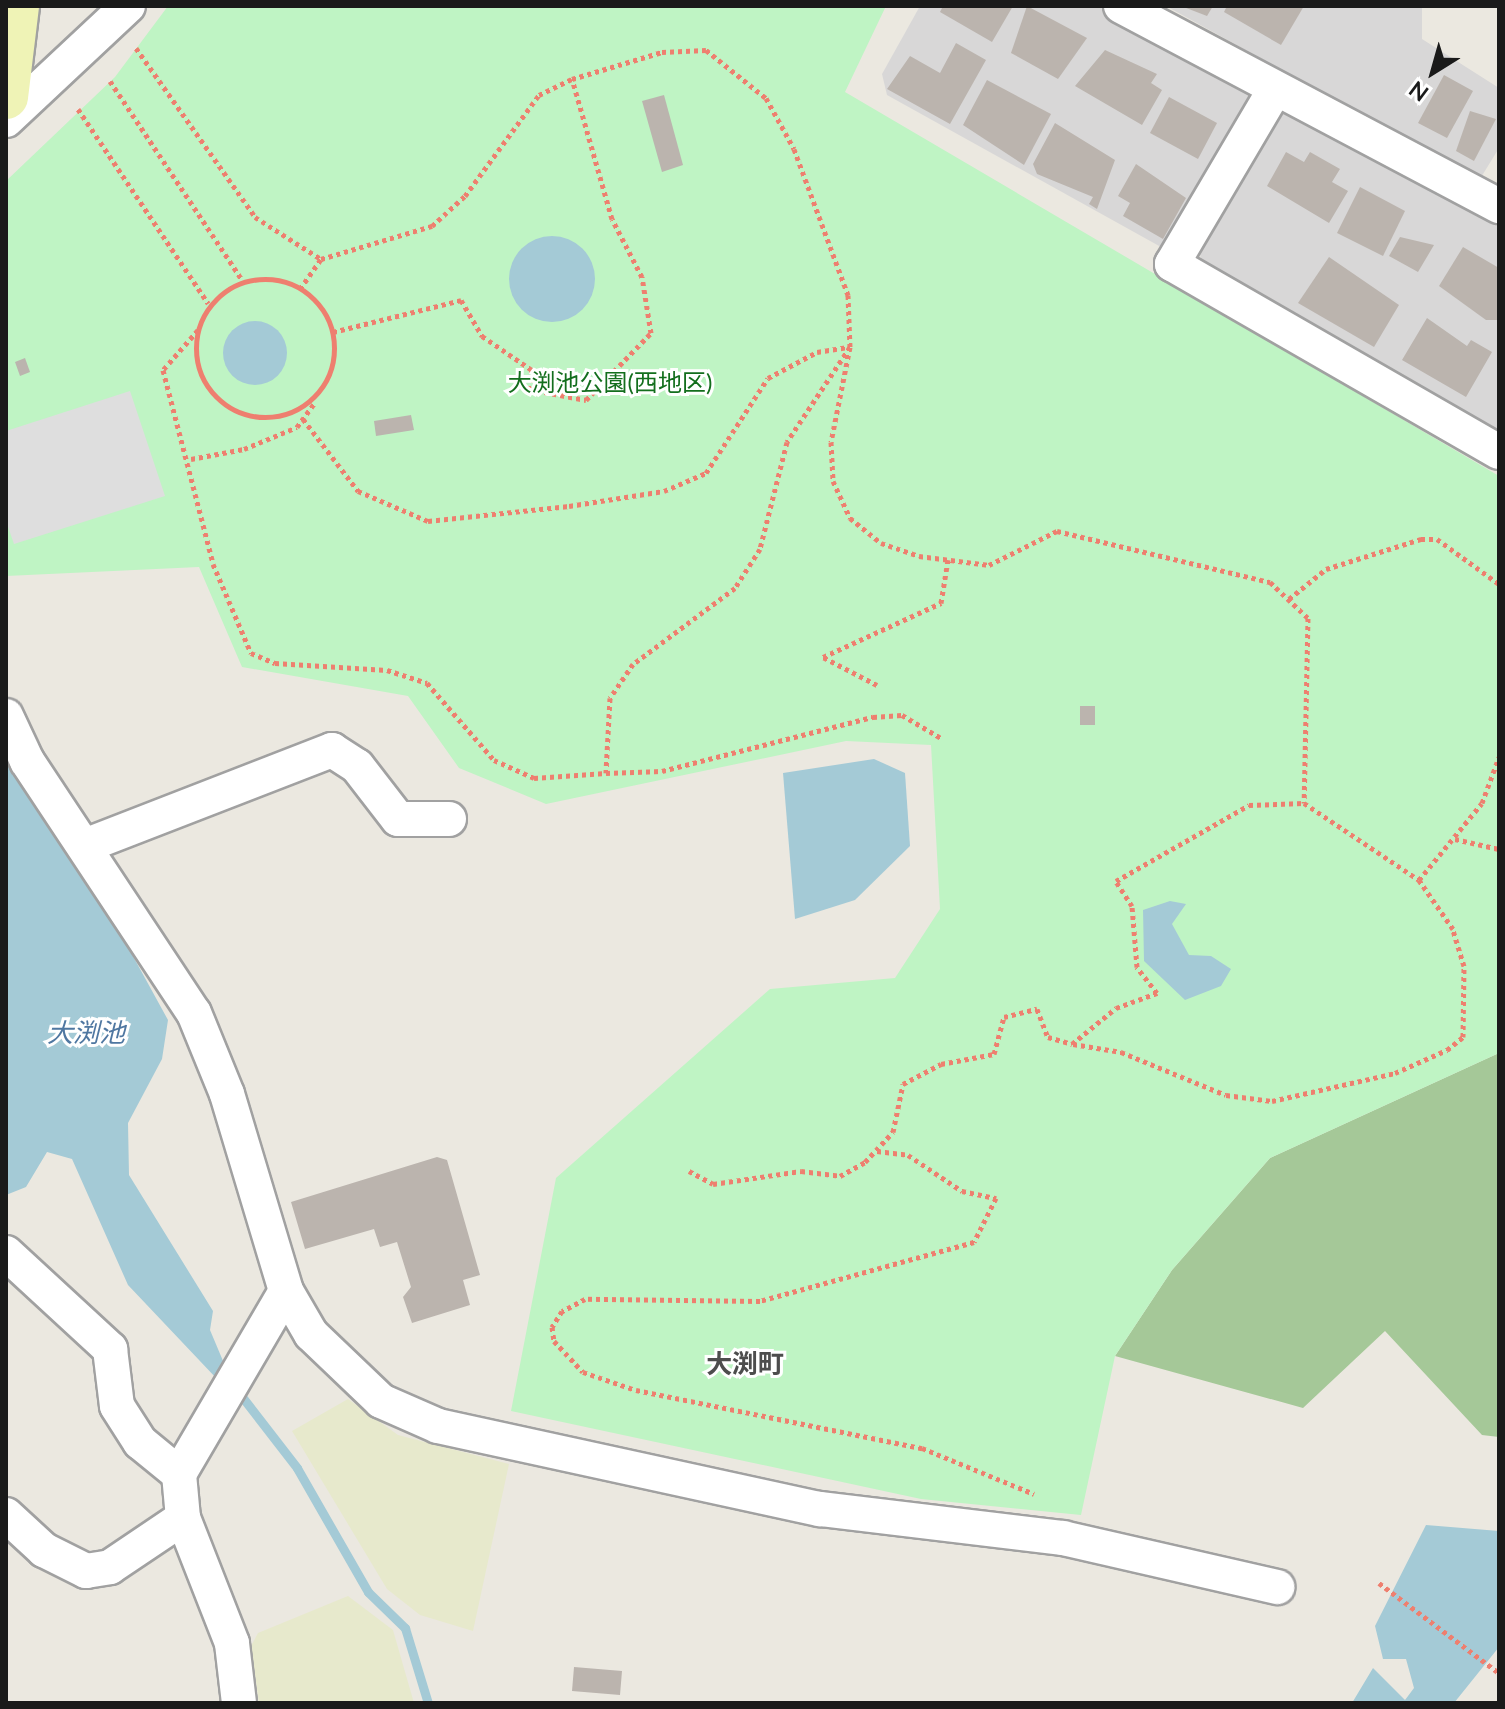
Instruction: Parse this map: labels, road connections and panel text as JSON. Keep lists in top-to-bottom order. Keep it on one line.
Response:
{"districts":["大渕町"],"water":["大渕池"],"parks":["大渕池公園(西地区)"],"north":"bottom left"}
